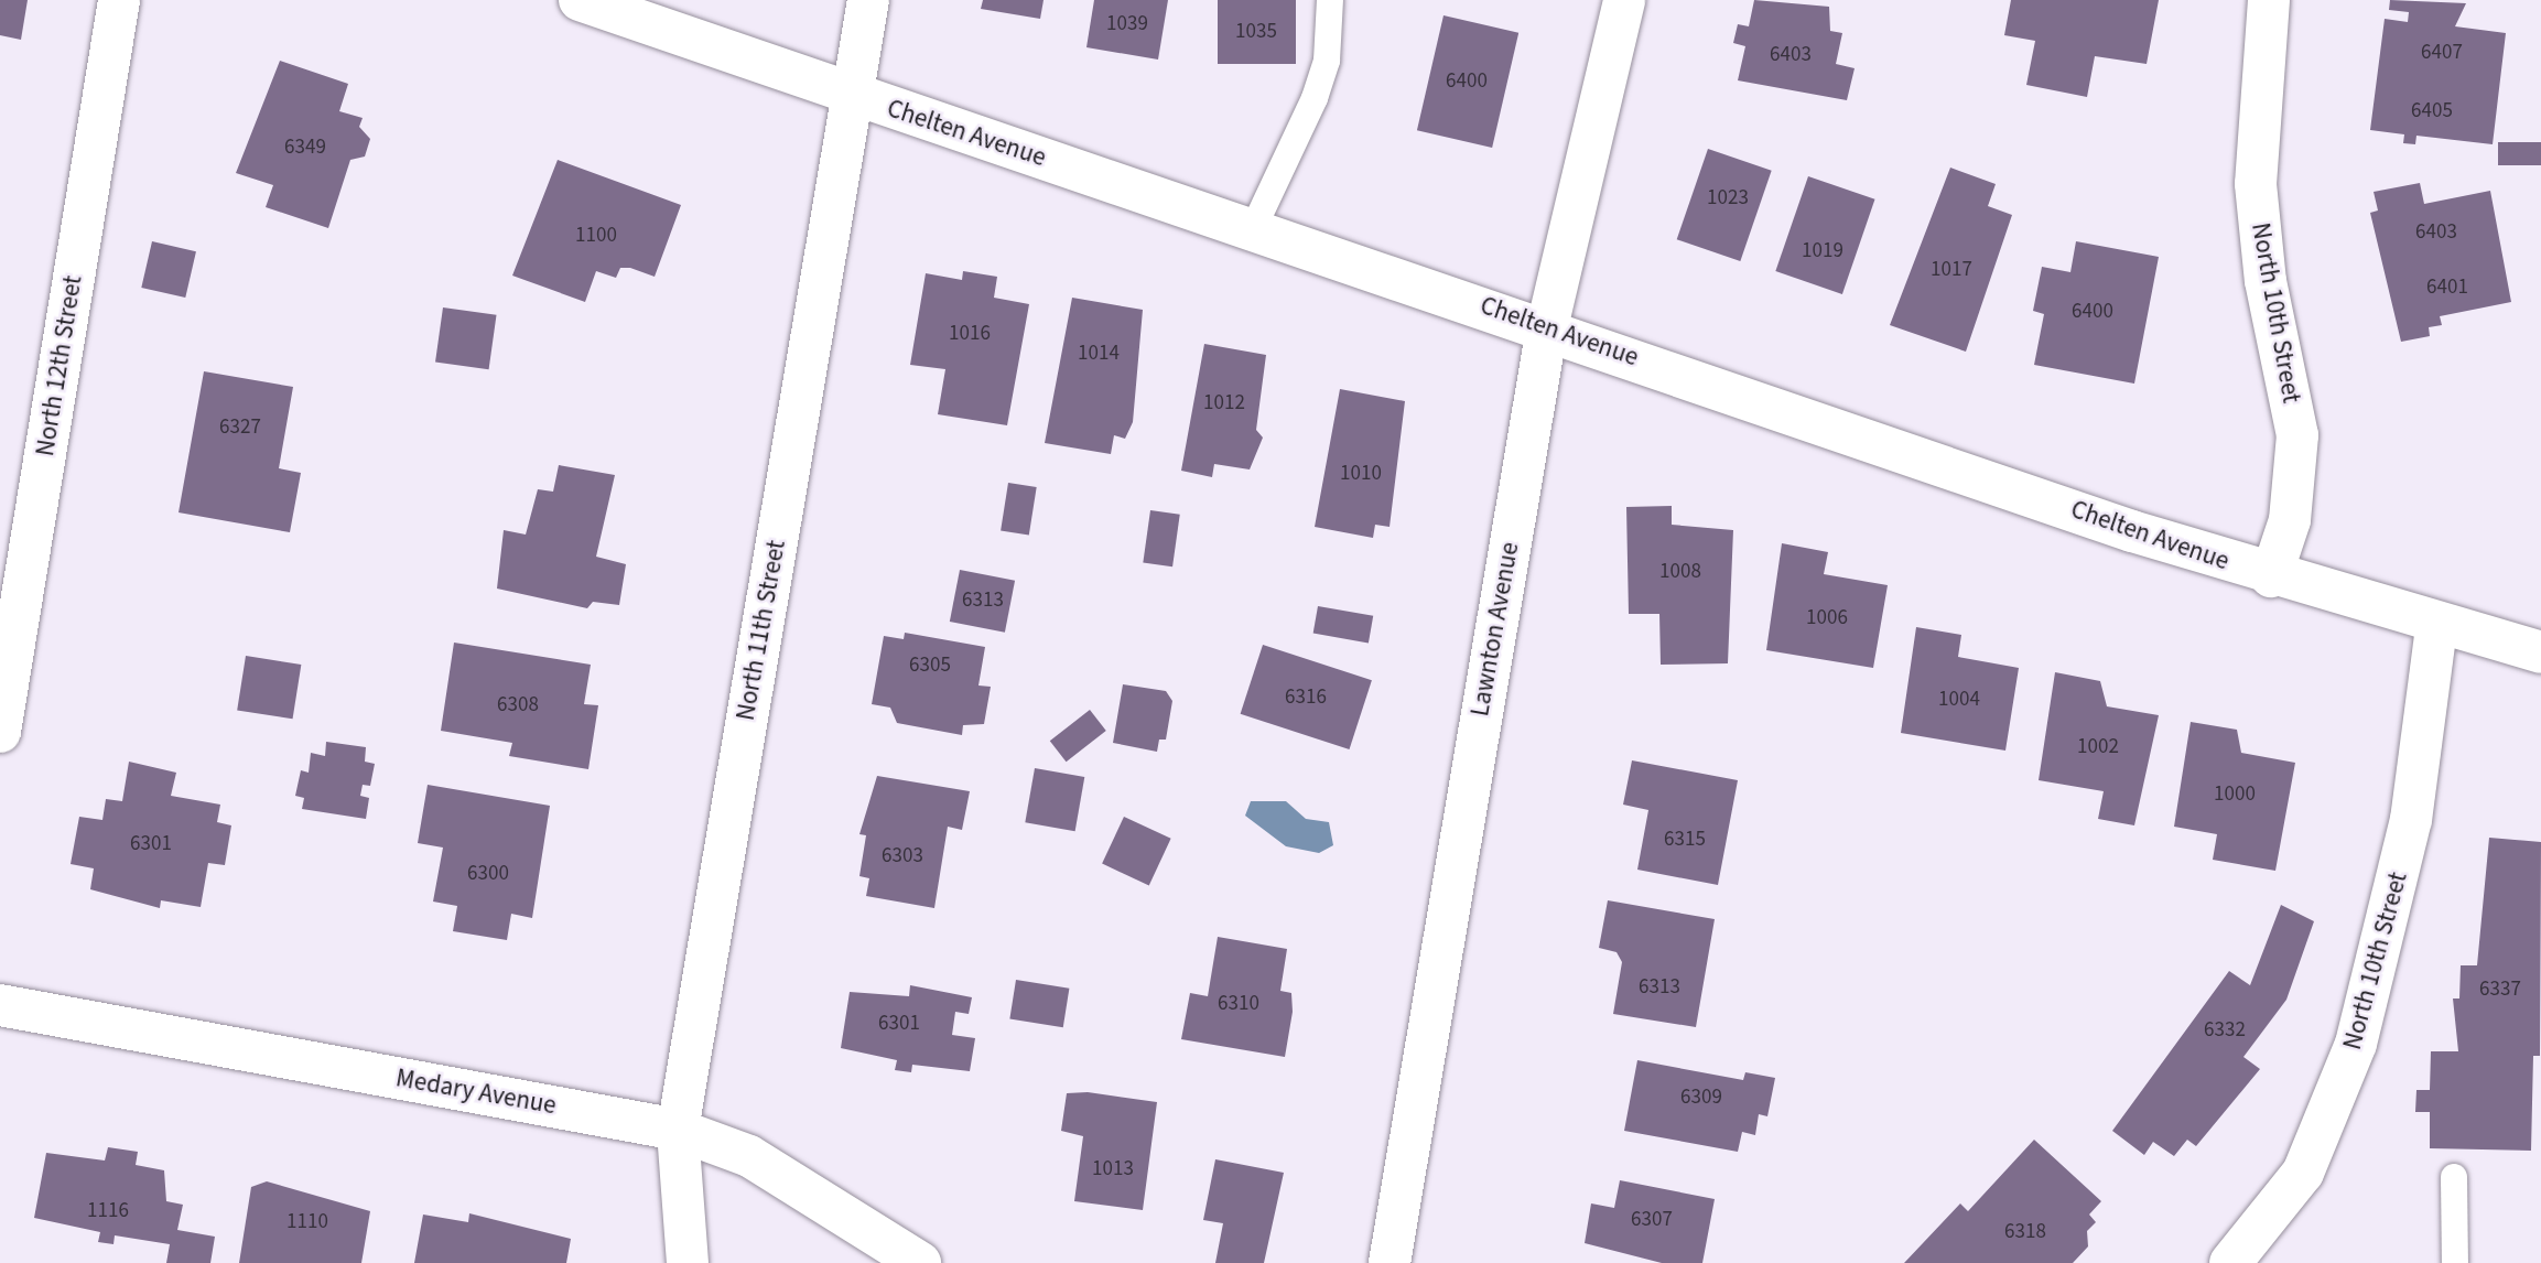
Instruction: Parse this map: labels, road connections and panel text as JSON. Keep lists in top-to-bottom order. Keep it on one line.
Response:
{"streets":{"street":["Chelten Avenue","North 10th Street","North 12th Street","Lawnton Avenue","North 11th Street","Medary Avenue"]},"crossings":[["Chelten Avenue","North 10th Street"],["Chelten Avenue","Lawnton Avenue"],["Chelten Avenue","North 11th Street"],["North 11th Street","Medary Avenue"]],"house_numbers":["1039","1035","6407","6403","6400","6405","6349","1023","6403","1100","1019","1017","6401","6400","1016","1014","1012","6327","1010","1008","6313","1006","6305","6316","1004","6308","1002","1000","6315","6301","6303","6300","6313","6337","6310","6301","6332","6309","1013","1116","6307","1110","6318"]}
